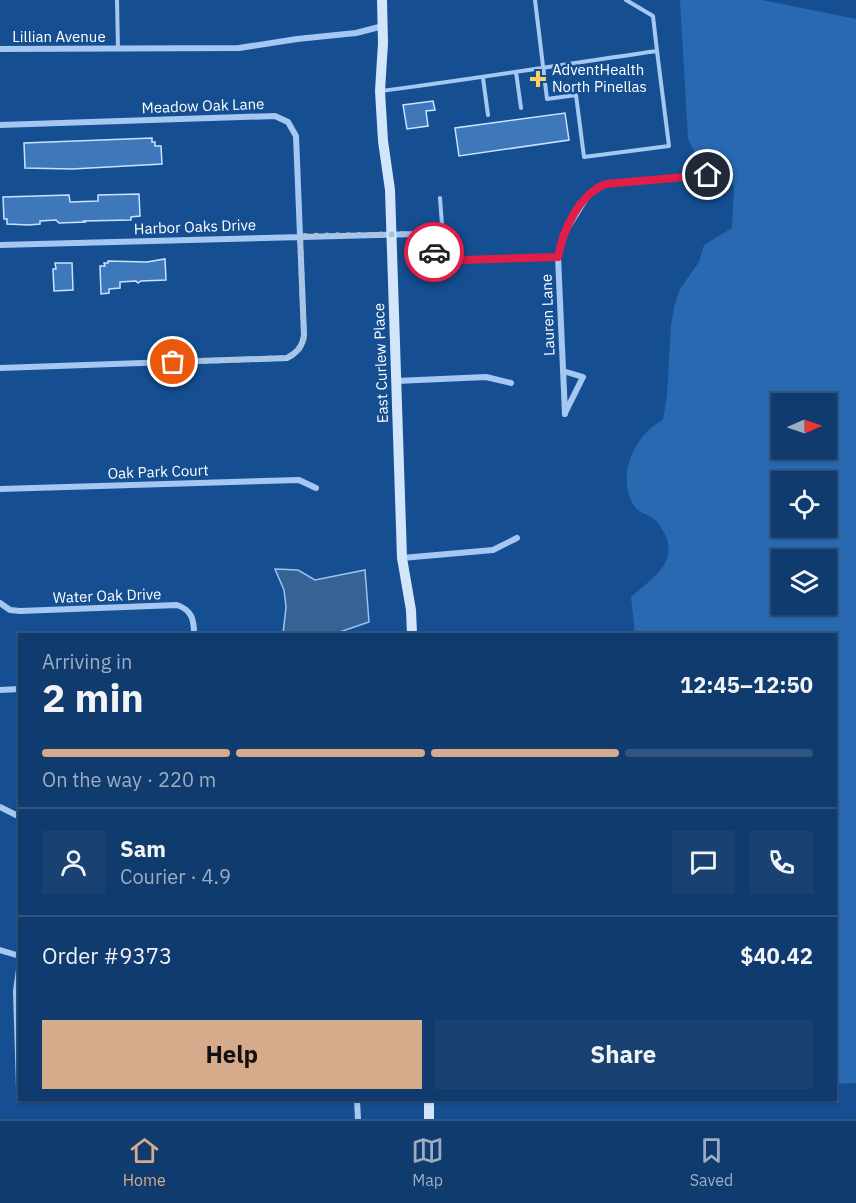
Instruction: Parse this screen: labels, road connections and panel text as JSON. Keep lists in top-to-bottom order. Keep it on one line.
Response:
{"streets":{"street":["Lillian Avenue","Meadow Oak Lane","Harbor Oaks Drive","Lauren Lane","East Curlew Place","Oak Park Court","Water Oak Drive"]},"crossings":[["Lillian Avenue","East Curlew Place"],["Meadow Oak Lane","Harbor Oaks Drive"],["Harbor Oaks Drive","East Curlew Place"]],"places":{"health":["AdventHealth North Pinellas"]},"north":"right","page":{"heading":["2 min","Arriving in","12:45–12:50"],"panel":["Sam","Courier · 4.9","Order #9373","$40.42"],"bar":"On the way · 220 m","buttons":["Help","Share"],"tabs":["Home","Map","Saved"]}}
